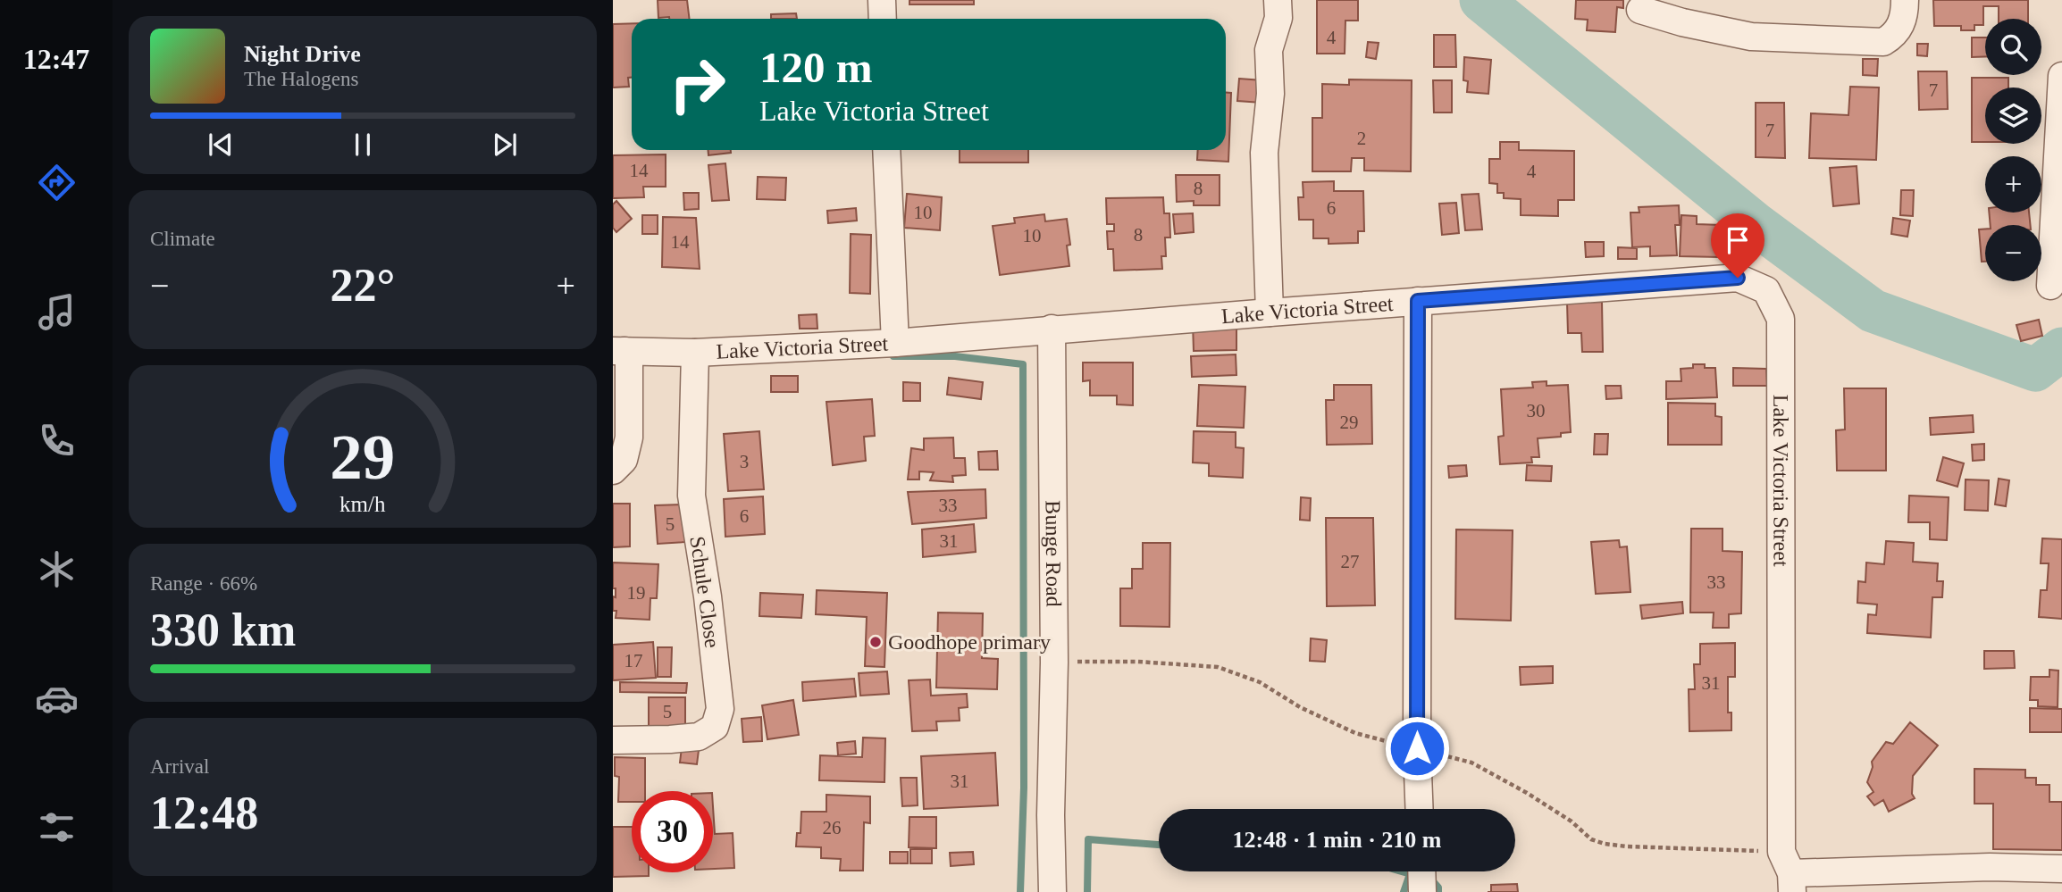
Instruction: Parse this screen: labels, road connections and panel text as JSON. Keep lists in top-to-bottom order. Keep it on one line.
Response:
{"streets":{"street":["Lake Victoria Street","Bunge Road","Schule Close"]},"crossings":[["Lake Victoria Street","Bunge Road"],["Lake Victoria Street","Schule Close"]],"places":["Goodhope primary"],"house_numbers":["4","7","7","2","14","4","8","6","10","8","10","14","30","29","3","33","6","5","31","27","33","19","17","31","5","31","26"],"page":{"tabs":"12:47","map_buttons":["+","−"],"turn":["120 m","Lake Victoria Street"],"song":["Night Drive","The Halogens"],"tile":["Climate",["Range · 66%","330 km"],["Arrival","12:48"]],"heat":["−","22°","+"],"limit":"30","trip":"12:48 · 1 min · 210 m","gauge":["29","km/h"]}}
